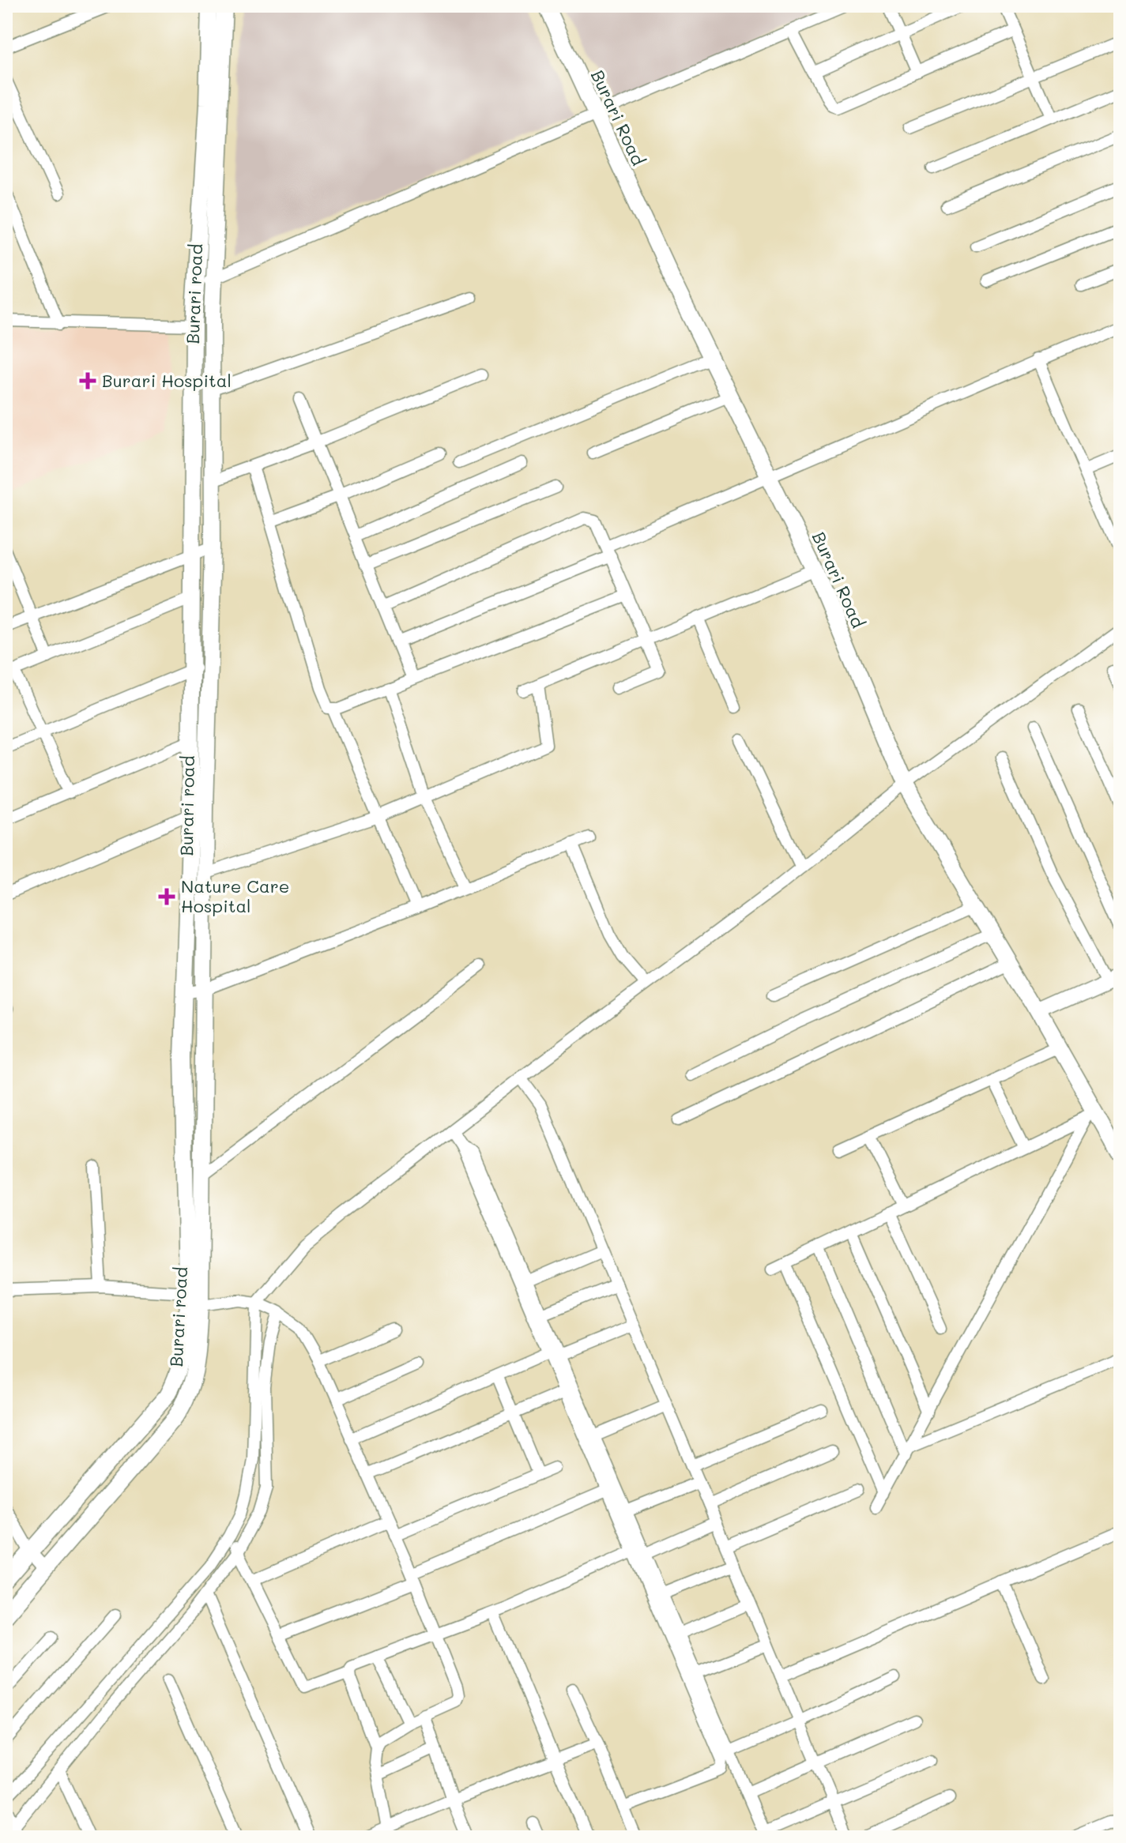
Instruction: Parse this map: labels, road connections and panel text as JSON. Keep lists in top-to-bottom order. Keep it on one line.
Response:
{"streets":{"main road":["Burari Road","Burari road"]},"places":{"health":["Burari Hospital","Nature Care Hospital"]}}
